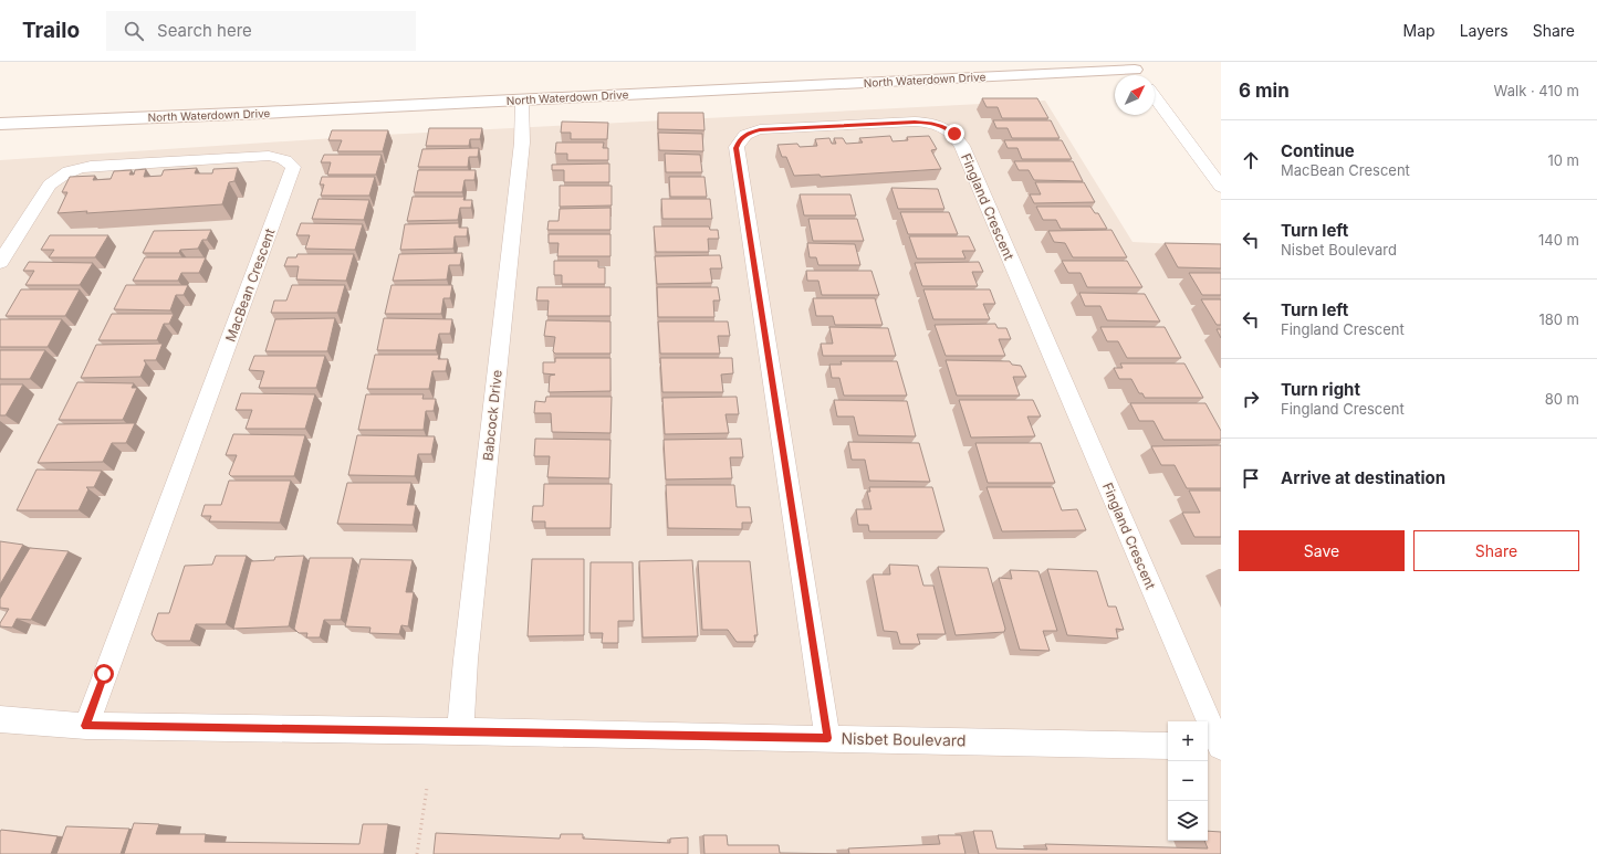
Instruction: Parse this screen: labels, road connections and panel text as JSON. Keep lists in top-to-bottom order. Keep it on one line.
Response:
{"streets":{"main road":["North Waterdown Drive"],"street":["Fingland Crescent","MacBean Crescent","Babcock Drive","Nisbet Boulevard"]},"crossings":[["North Waterdown Drive","Babcock Drive"],["Fingland Crescent","Nisbet Boulevard"],["MacBean Crescent","Nisbet Boulevard"],["Babcock Drive","Nisbet Boulevard"]],"north":"top right","page":{"header":"Trailo","search":"Search here","nav":["Map","Layers","Share"],"heading":["6 min","Walk · 410 m"],"list":[["Continue","MacBean Crescent","10 m"],["Turn left","Nisbet Boulevard","140 m"],["Turn left","Fingland Crescent","180 m"],["Turn right","Fingland Crescent","80 m"],"Arrive at destination"],"buttons":["Save","Share"],"map_buttons":["+","−"]}}
